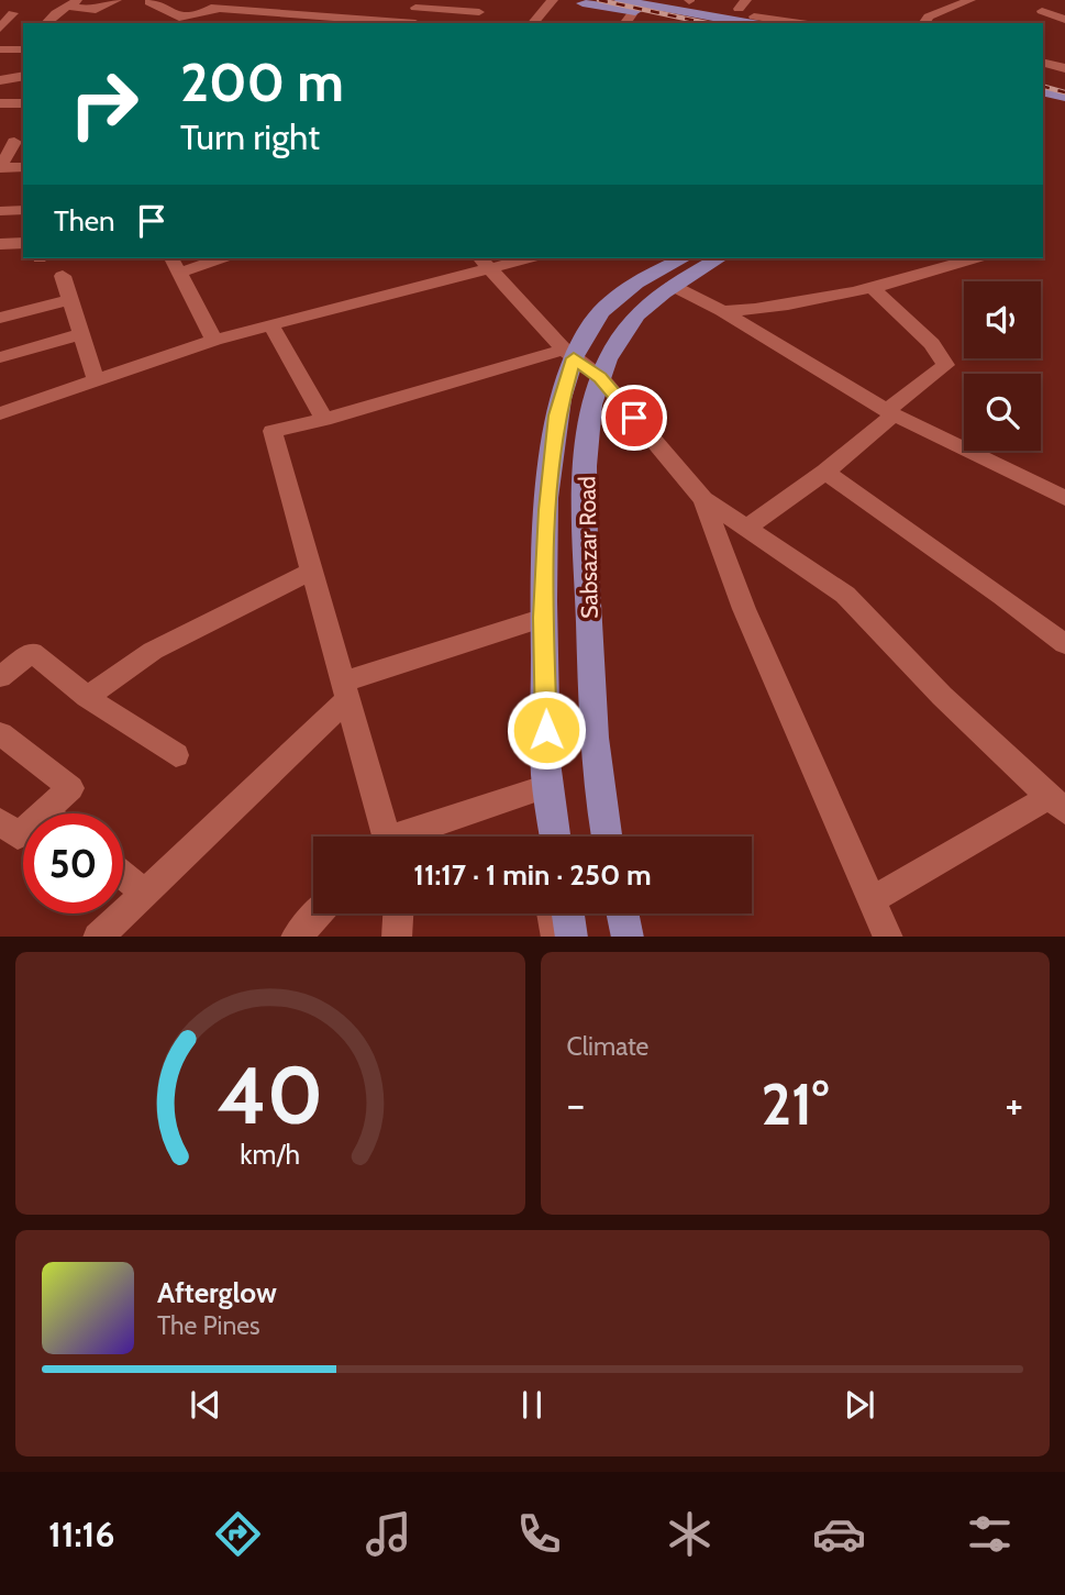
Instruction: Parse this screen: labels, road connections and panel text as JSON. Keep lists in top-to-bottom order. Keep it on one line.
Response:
{"streets":{"main road":["Sabsazar Road"]},"page":{"turn":["200 m","Turn right"],"then":"Then","limit":"50","trip":"11:17 · 1 min · 250 m","tile":"Climate","heat":["−","21°","+"],"song":["Afterglow","The Pines"],"tabs":"11:16","gauge":["40","km/h"]}}
